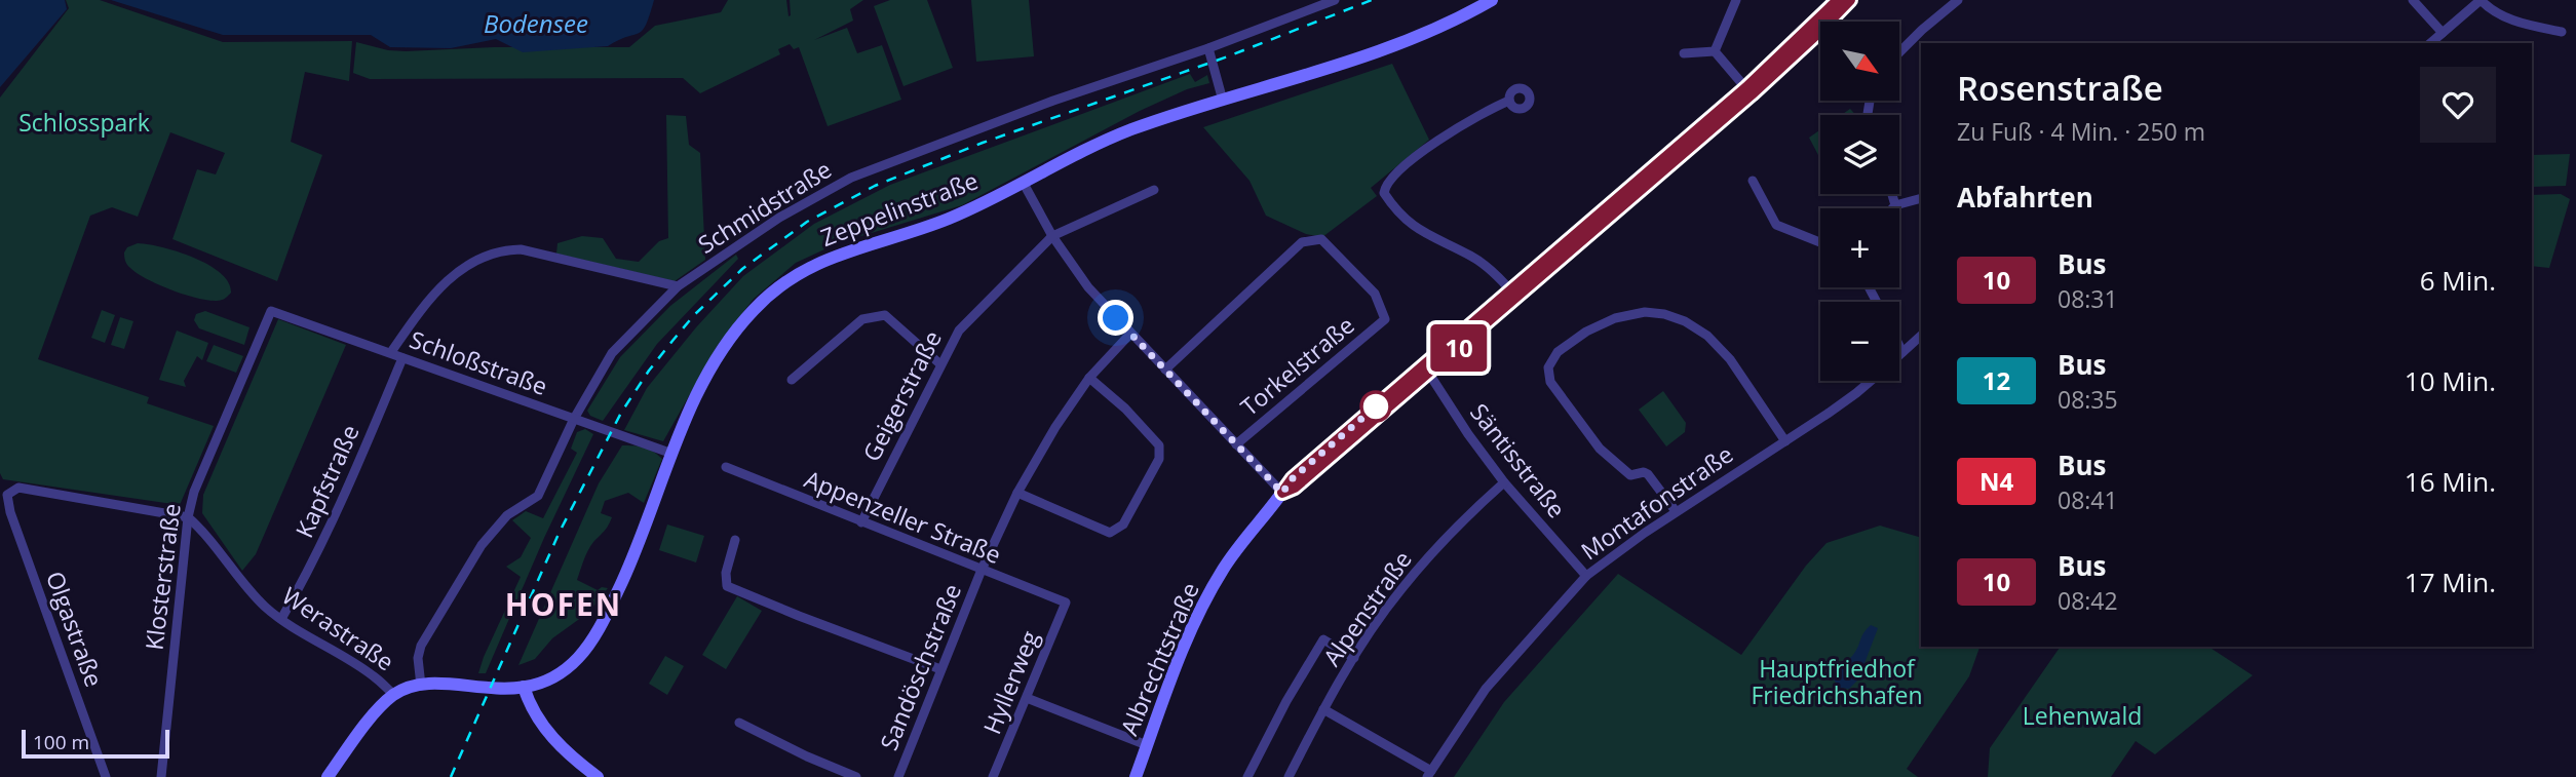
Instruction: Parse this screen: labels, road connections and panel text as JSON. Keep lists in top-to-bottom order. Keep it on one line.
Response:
{"streets":{"main road":["Zeppelinstraße","Werastraße","Albrechtstraße"],"street":["Schmidstraße","Schloßstraße","Torkelstraße","Geigerstraße","Säntisstraße","Kapfstraße","Montafonstraße","Appenzeller Straße","Klosterstraße","Alpenstraße","Olgastraße","Sandöschstraße","Hyllerweg"]},"crossings":[["Schmidstraße","Schloßstraße"],["Schmidstraße","Werastraße"],["Zeppelinstraße","Schloßstraße"],["Zeppelinstraße","Werastraße"],["Schloßstraße","Kapfstraße"],["Schloßstraße","Klosterstraße"],["Geigerstraße","Appenzeller Straße"],["Säntisstraße","Montafonstraße"],["Säntisstraße","Alpenstraße"],["Säntisstraße","Albrechtstraße"],["Kapfstraße","Werastraße"],["Appenzeller Straße","Sandöschstraße"],["Appenzeller Straße","Hyllerweg"],["Klosterstraße","Olgastraße"],["Klosterstraße","Werastraße"],["Olgastraße","Werastraße"]],"districts":["HOFEN"],"water":["Bodensee"],"parks":["Schlosspark","Hauptfriedhof Friedrichshafen","Lehenwald"],"lines":["bus line 10"],"scale_bar":"100 m","north":"bottom right","page":{"on_map":"10","map_buttons":["+","−"],"heading":[["Rosenstraße","Zu Fuß · 4 Min. · 250 m"],"Abfahrten"],"list":[{"mark":"10","name":"Bus","note":"08:31","value":"6 Min."},{"mark":"12","name":"Bus","note":"08:35","value":"10 Min."},{"mark":"N4","name":"Bus","note":"08:41","value":"16 Min."},{"mark":"10","name":"Bus","note":"08:42","value":"17 Min."}],"scale":"100 m"}}
